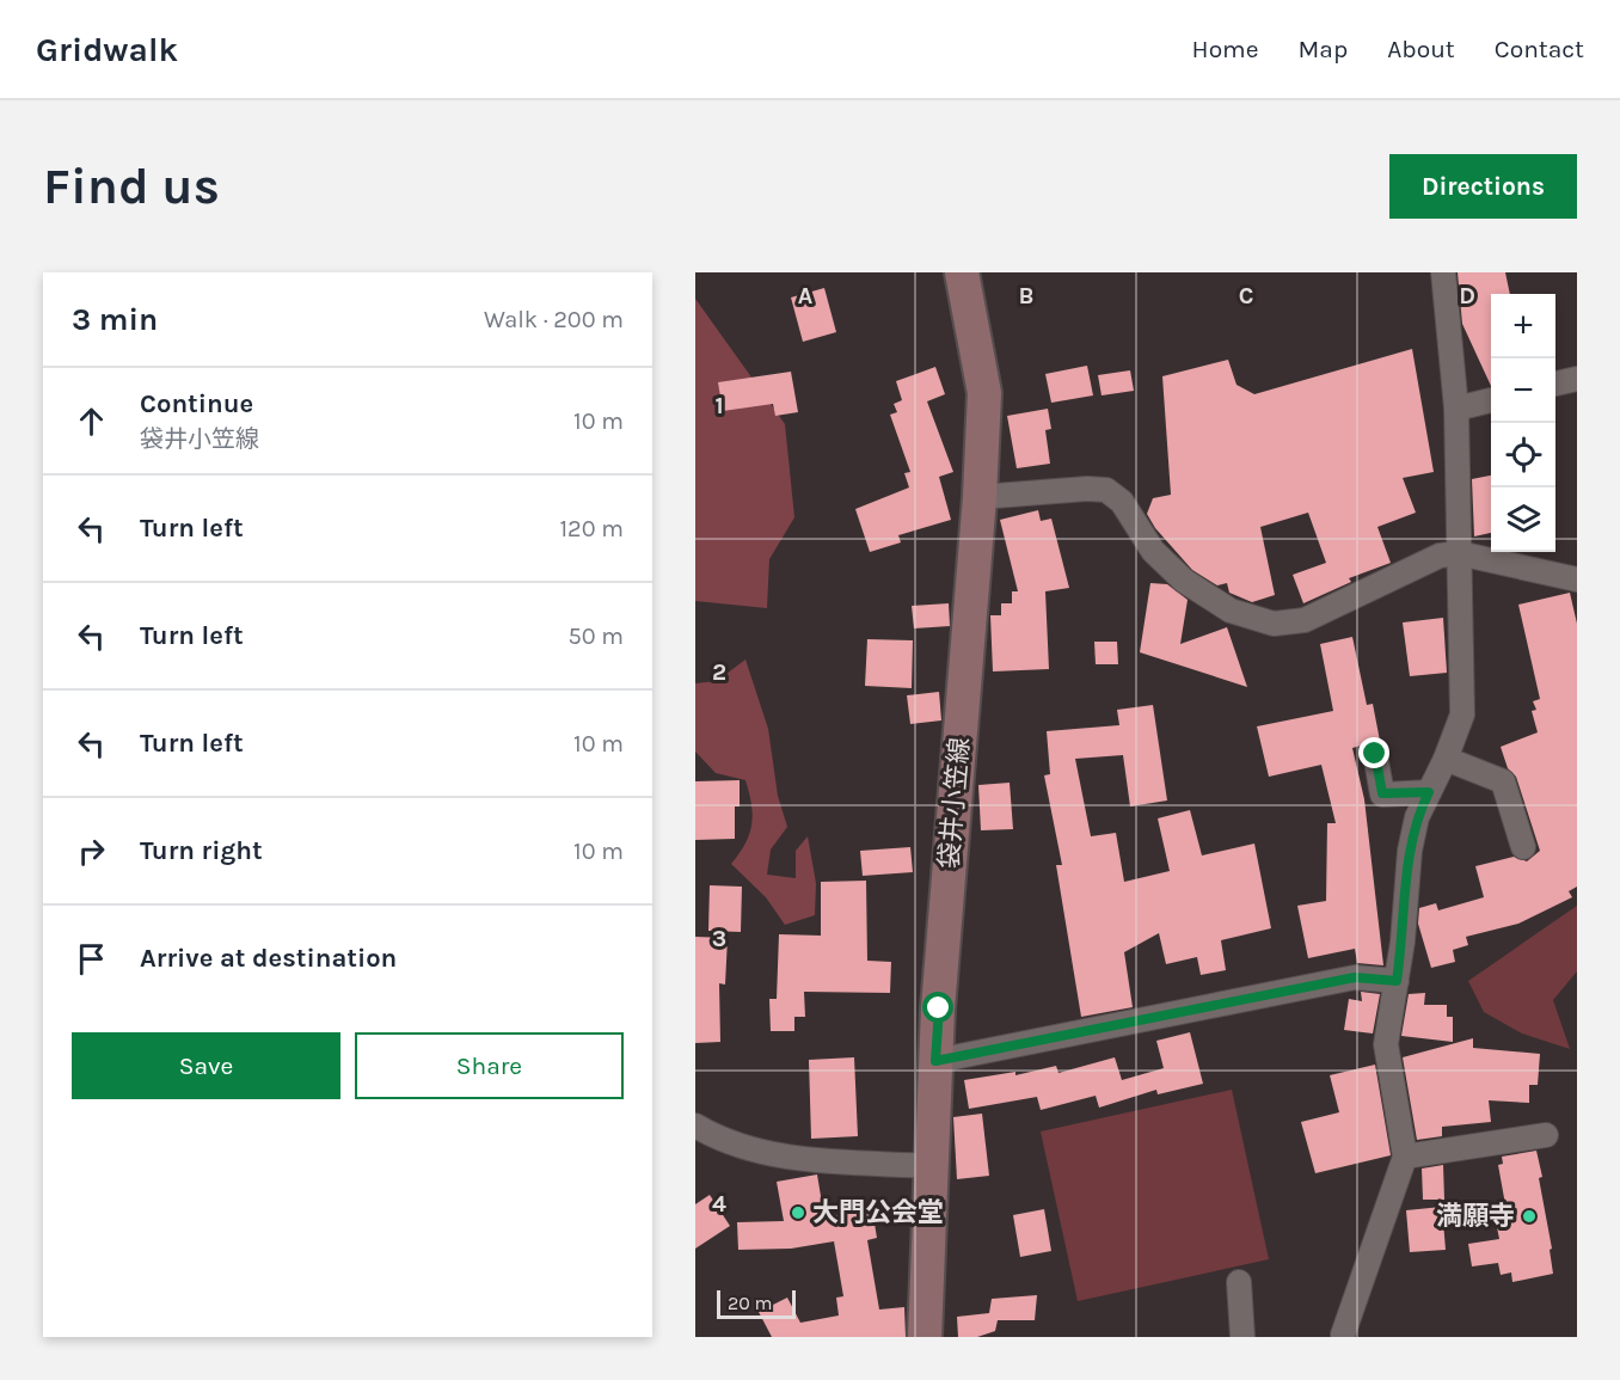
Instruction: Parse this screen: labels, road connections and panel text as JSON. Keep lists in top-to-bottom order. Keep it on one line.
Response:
{"streets":{"main road":["袋井小笠線"]},"places":["大門公会堂","満願寺"],"scale_bar":"20 m","page":{"header":"Gridwalk","nav":["Home","Map","About","Contact"],"buttons":["Directions",["Save","Share"]],"title":"Find us","heading":["3 min","Walk · 200 m"],"map_buttons":["+","−"],"list":[["Continue","袋井小笠線","10 m"],["Turn left","120 m"],["Turn left","50 m"],["Turn left","10 m"],["Turn right","10 m"],"Arrive at destination"],"scale":"20 m"},"grid":{"columns":["A","B","C","D"],"rows":["1","2","3","4"]}}
